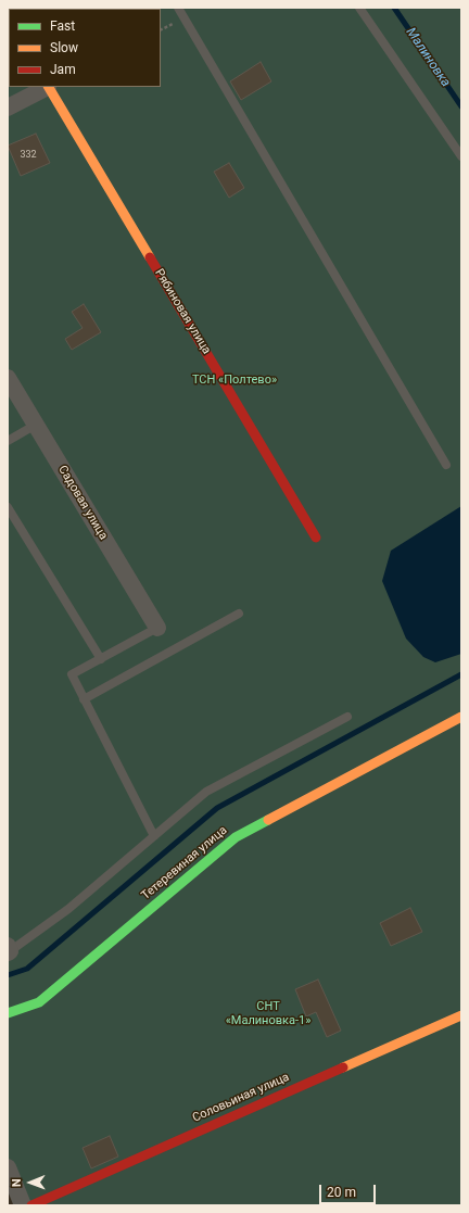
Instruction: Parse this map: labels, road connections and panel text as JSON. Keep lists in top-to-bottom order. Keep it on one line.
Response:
{"streets":{"street":["Рябиновая улица","Садовая улица","Тетеревиная улица","Соловьиная улица"]},"water":["Малиновка"],"parks":["ТСН «Полтево»","СНТ «Малиновка-1»"],"house_numbers":["332"],"legend":["Fast","Slow","Jam"],"scale_bar":"20 m","north":"left"}
